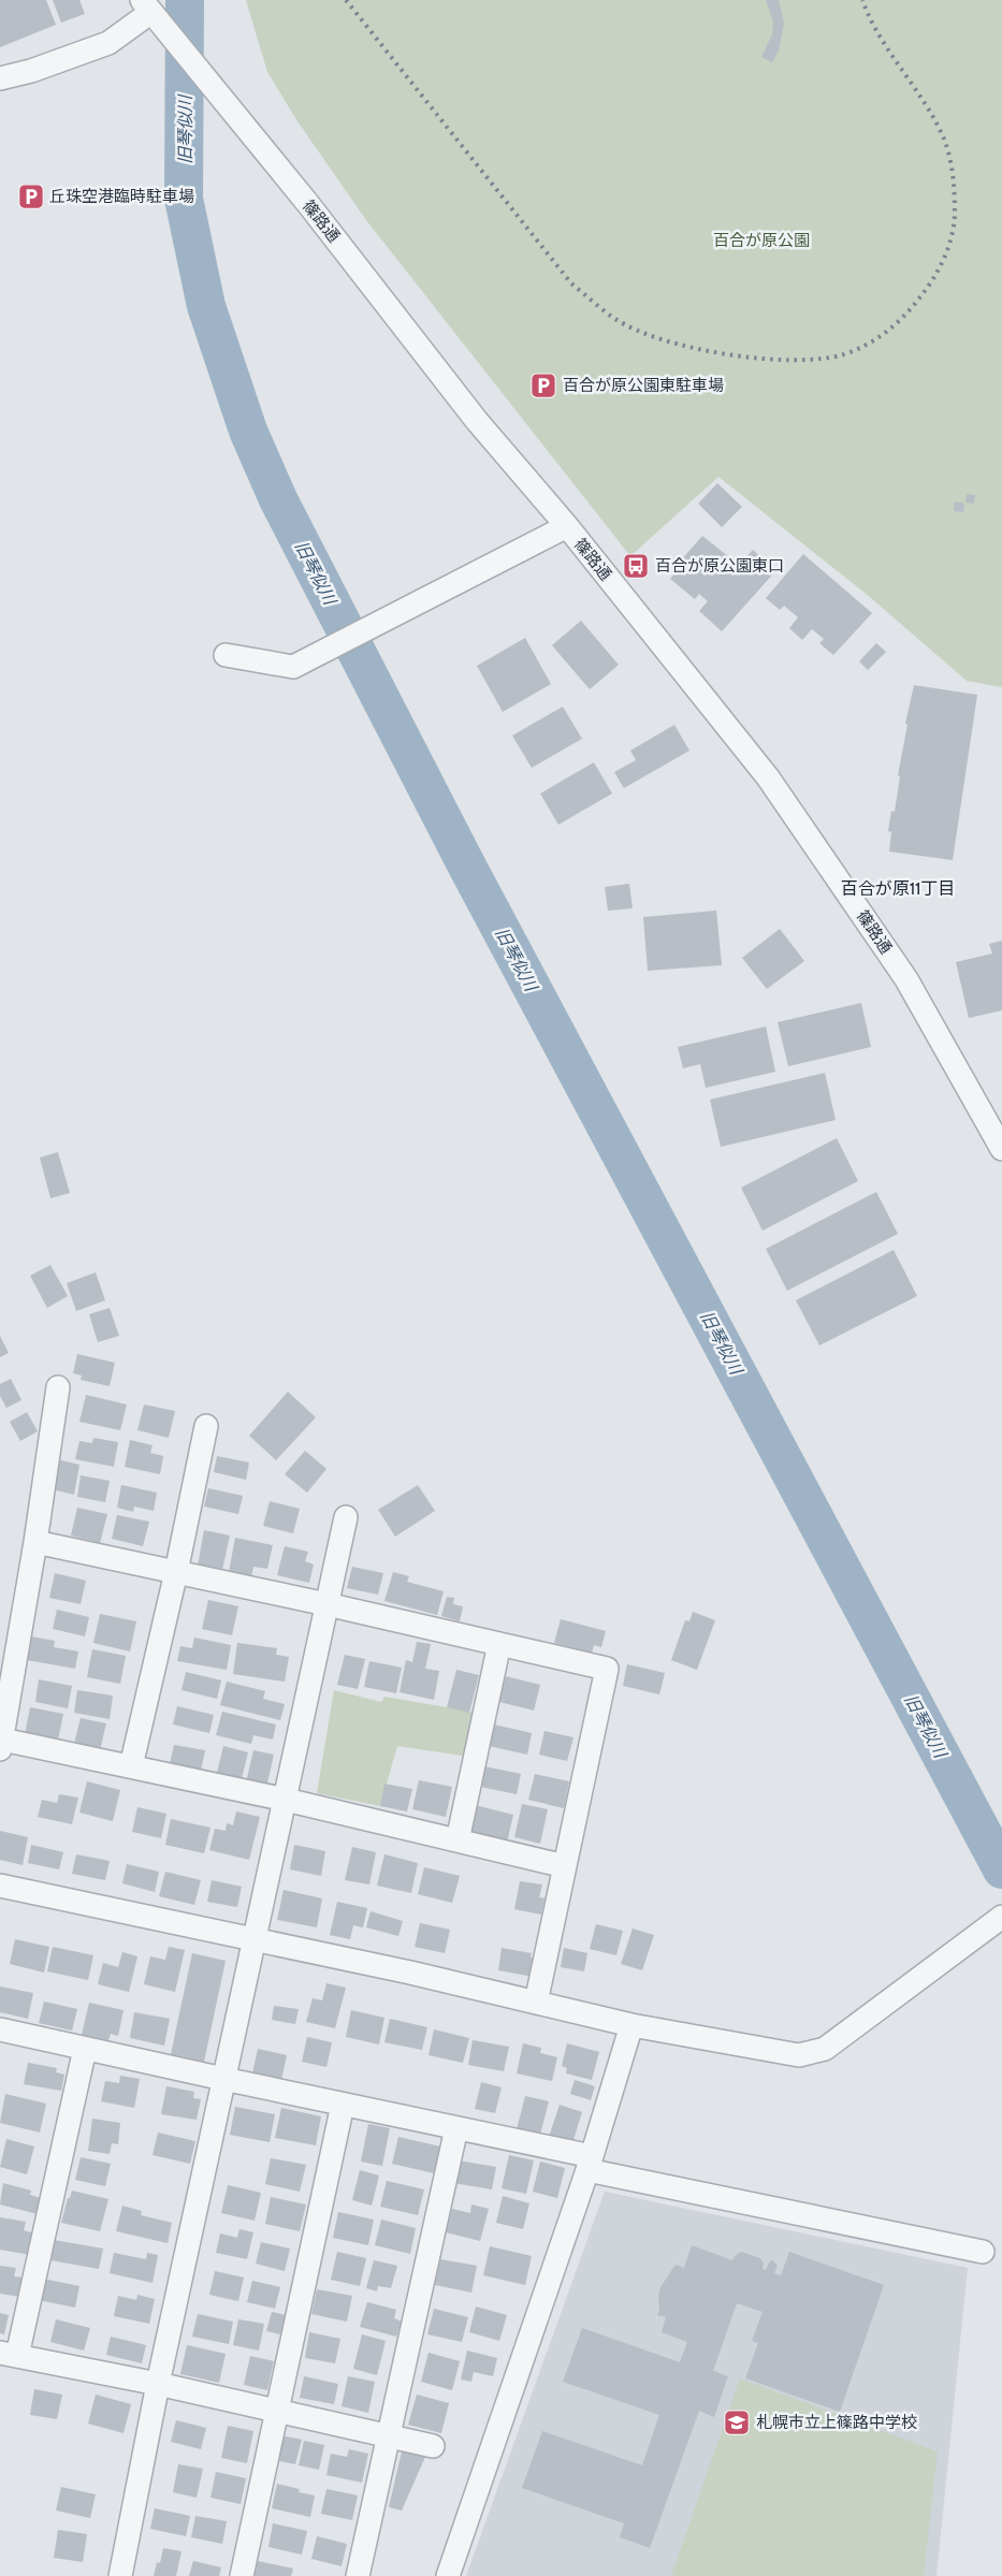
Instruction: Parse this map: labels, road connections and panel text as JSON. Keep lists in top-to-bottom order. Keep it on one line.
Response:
{"streets":{"street":["篠路通"]},"districts":["百合が原11丁目"],"water":["旧琴似川"],"parks":["百合が原公園"],"places":{"parking":["丘珠空港臨時駐車場","百合が原公園東駐車場"],"bus stop":["百合が原公園東口"],"school or university":["札幌市立上篠路中学校"]}}
